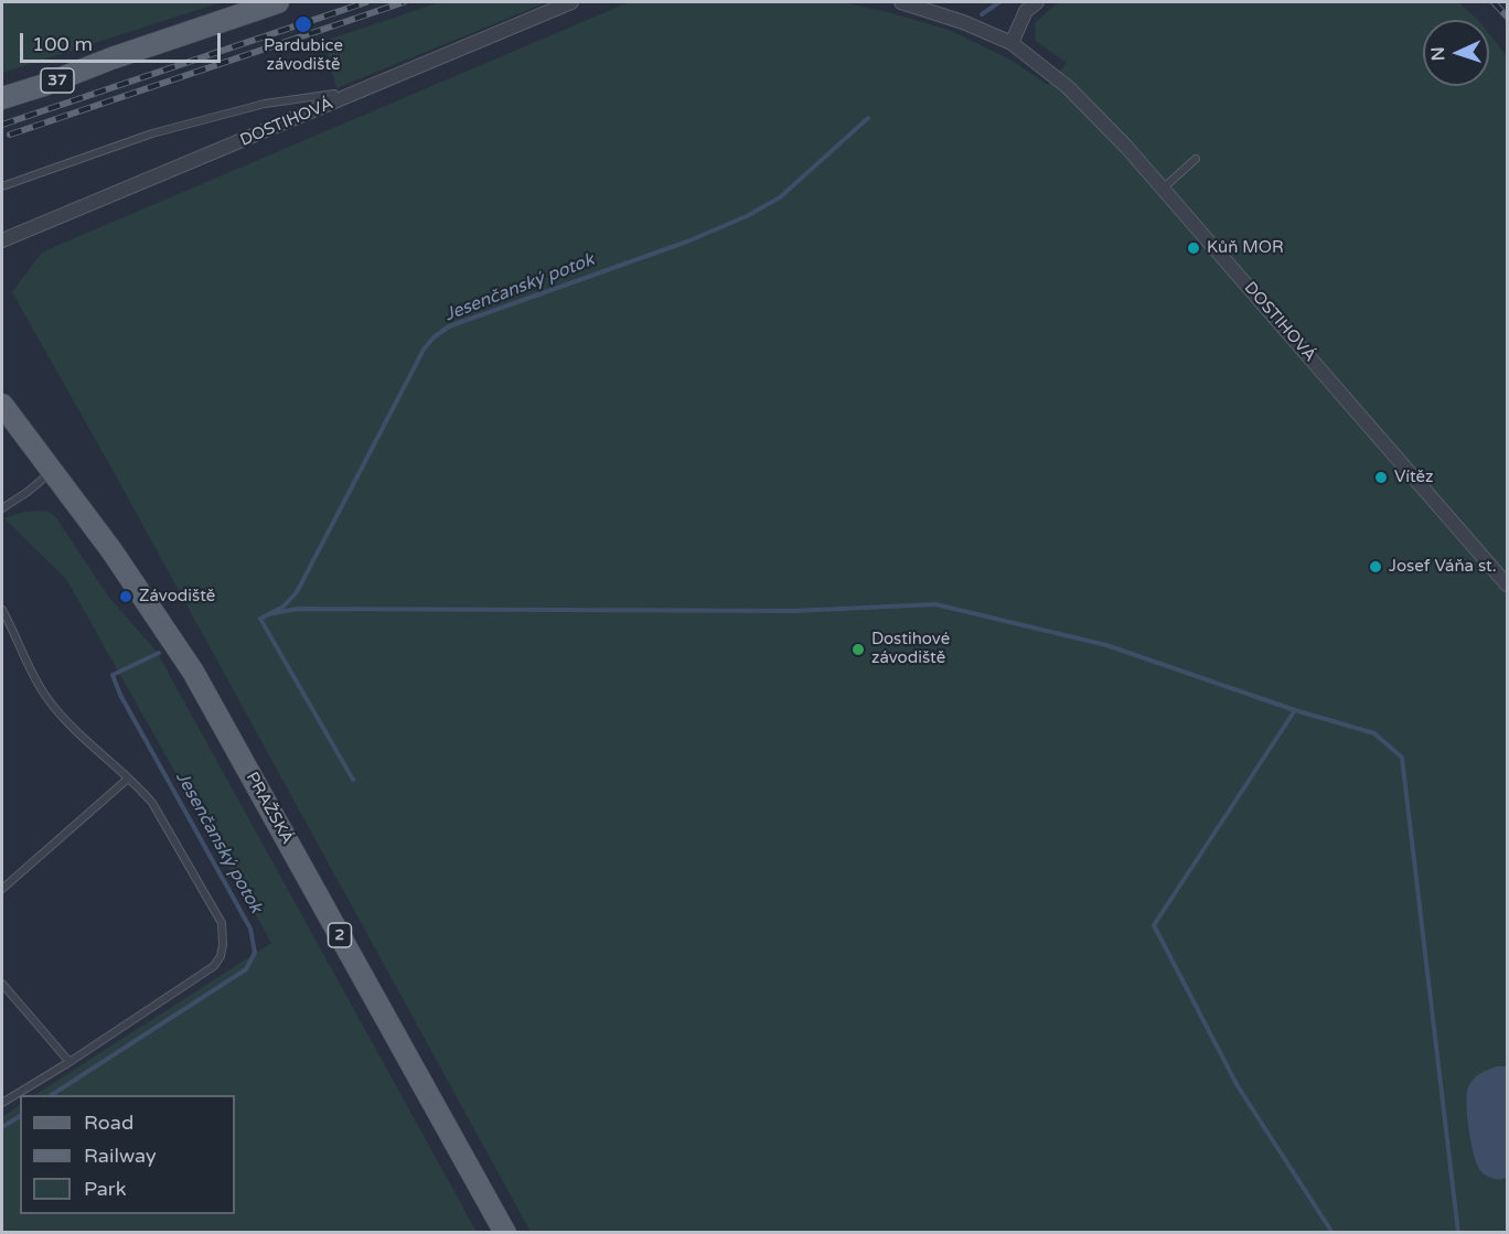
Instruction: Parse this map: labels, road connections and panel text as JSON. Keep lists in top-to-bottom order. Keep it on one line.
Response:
{"streets":{"main road":["37","PRAŽSKÁ","2"],"street":["DOSTIHOVÁ"]},"water":["Jesenčanský potok"],"places":["Pardubice závodiště","Kůň MOR","Vítěz","Josef Váňa st.","Závodiště","Dostihové závodiště"],"legend":["Road","Railway","Park"],"scale_bar":"100 m","north":"left"}
